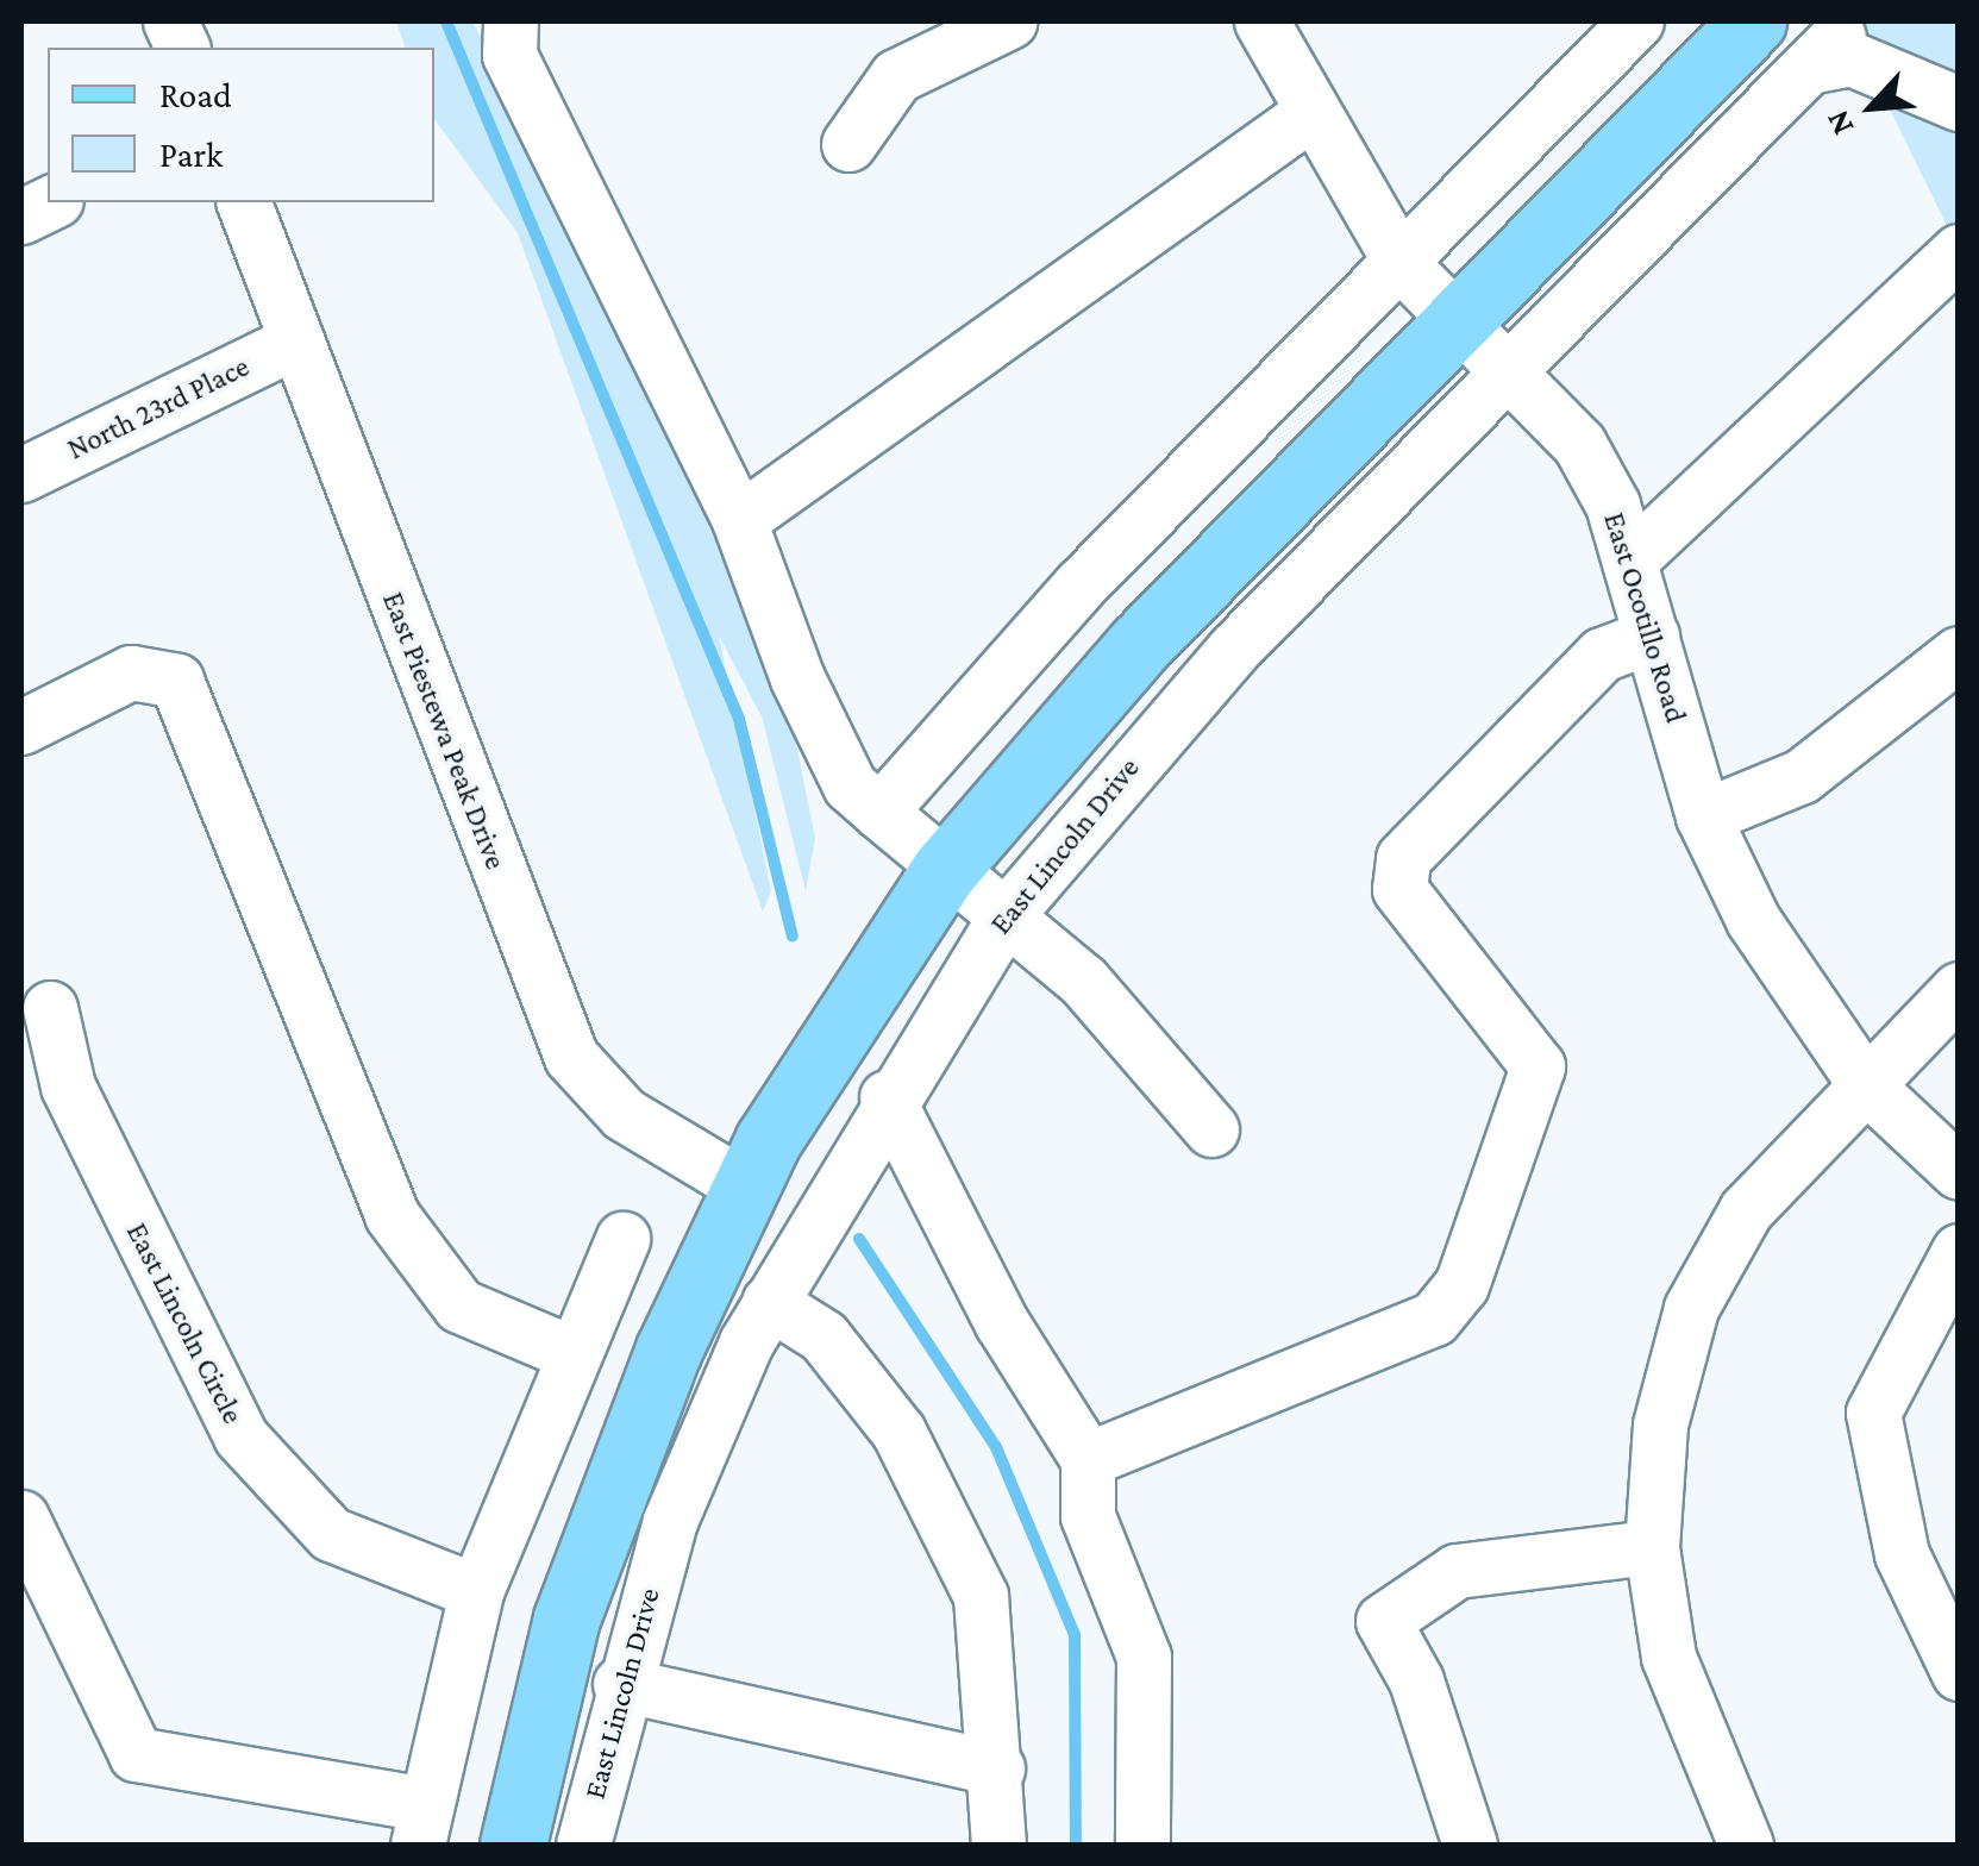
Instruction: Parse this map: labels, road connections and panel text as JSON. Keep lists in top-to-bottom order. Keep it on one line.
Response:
{"streets":{"street":["North 23rd Place","East Ocotillo Road","East Piestewa Peak Drive","East Lincoln Drive","East Lincoln Circle"]},"crossings":[["North 23rd Place","East Piestewa Peak Drive"],["East Ocotillo Road","East Lincoln Drive"]],"legend":["Road","Park"],"north":"bottom left"}
